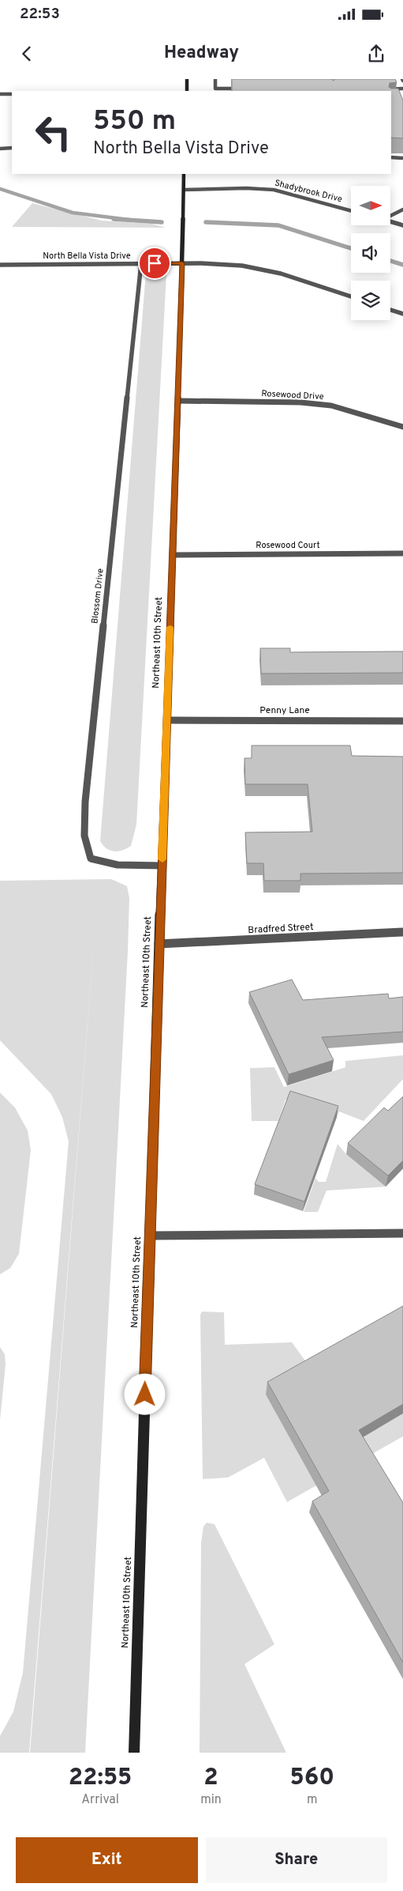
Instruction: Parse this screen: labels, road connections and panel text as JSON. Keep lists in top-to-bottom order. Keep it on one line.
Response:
{"streets":{"main road":["Northeast 10th Street"],"street":["Shadybrook Drive","North Bella Vista Drive","Rosewood Drive","Rosewood Court","Blossom Drive","Penny Lane","Bradfred Street"]},"crossings":[["Shadybrook Drive","Northeast 10th Street"],["North Bella Vista Drive","Blossom Drive"],["North Bella Vista Drive","Northeast 10th Street"],["Rosewood Drive","Northeast 10th Street"],["Rosewood Court","Northeast 10th Street"],["Blossom Drive","Northeast 10th Street"],["Northeast 10th Street","Penny Lane"],["Northeast 10th Street","Bradfred Street"]],"north":"right","page":{"status":"22:53","header":"Headway","turn":["550 m","North Bella Vista Drive"],"eta":["22:55","Arrival","2","min","560","m"],"buttons":["Exit","Share"]}}
